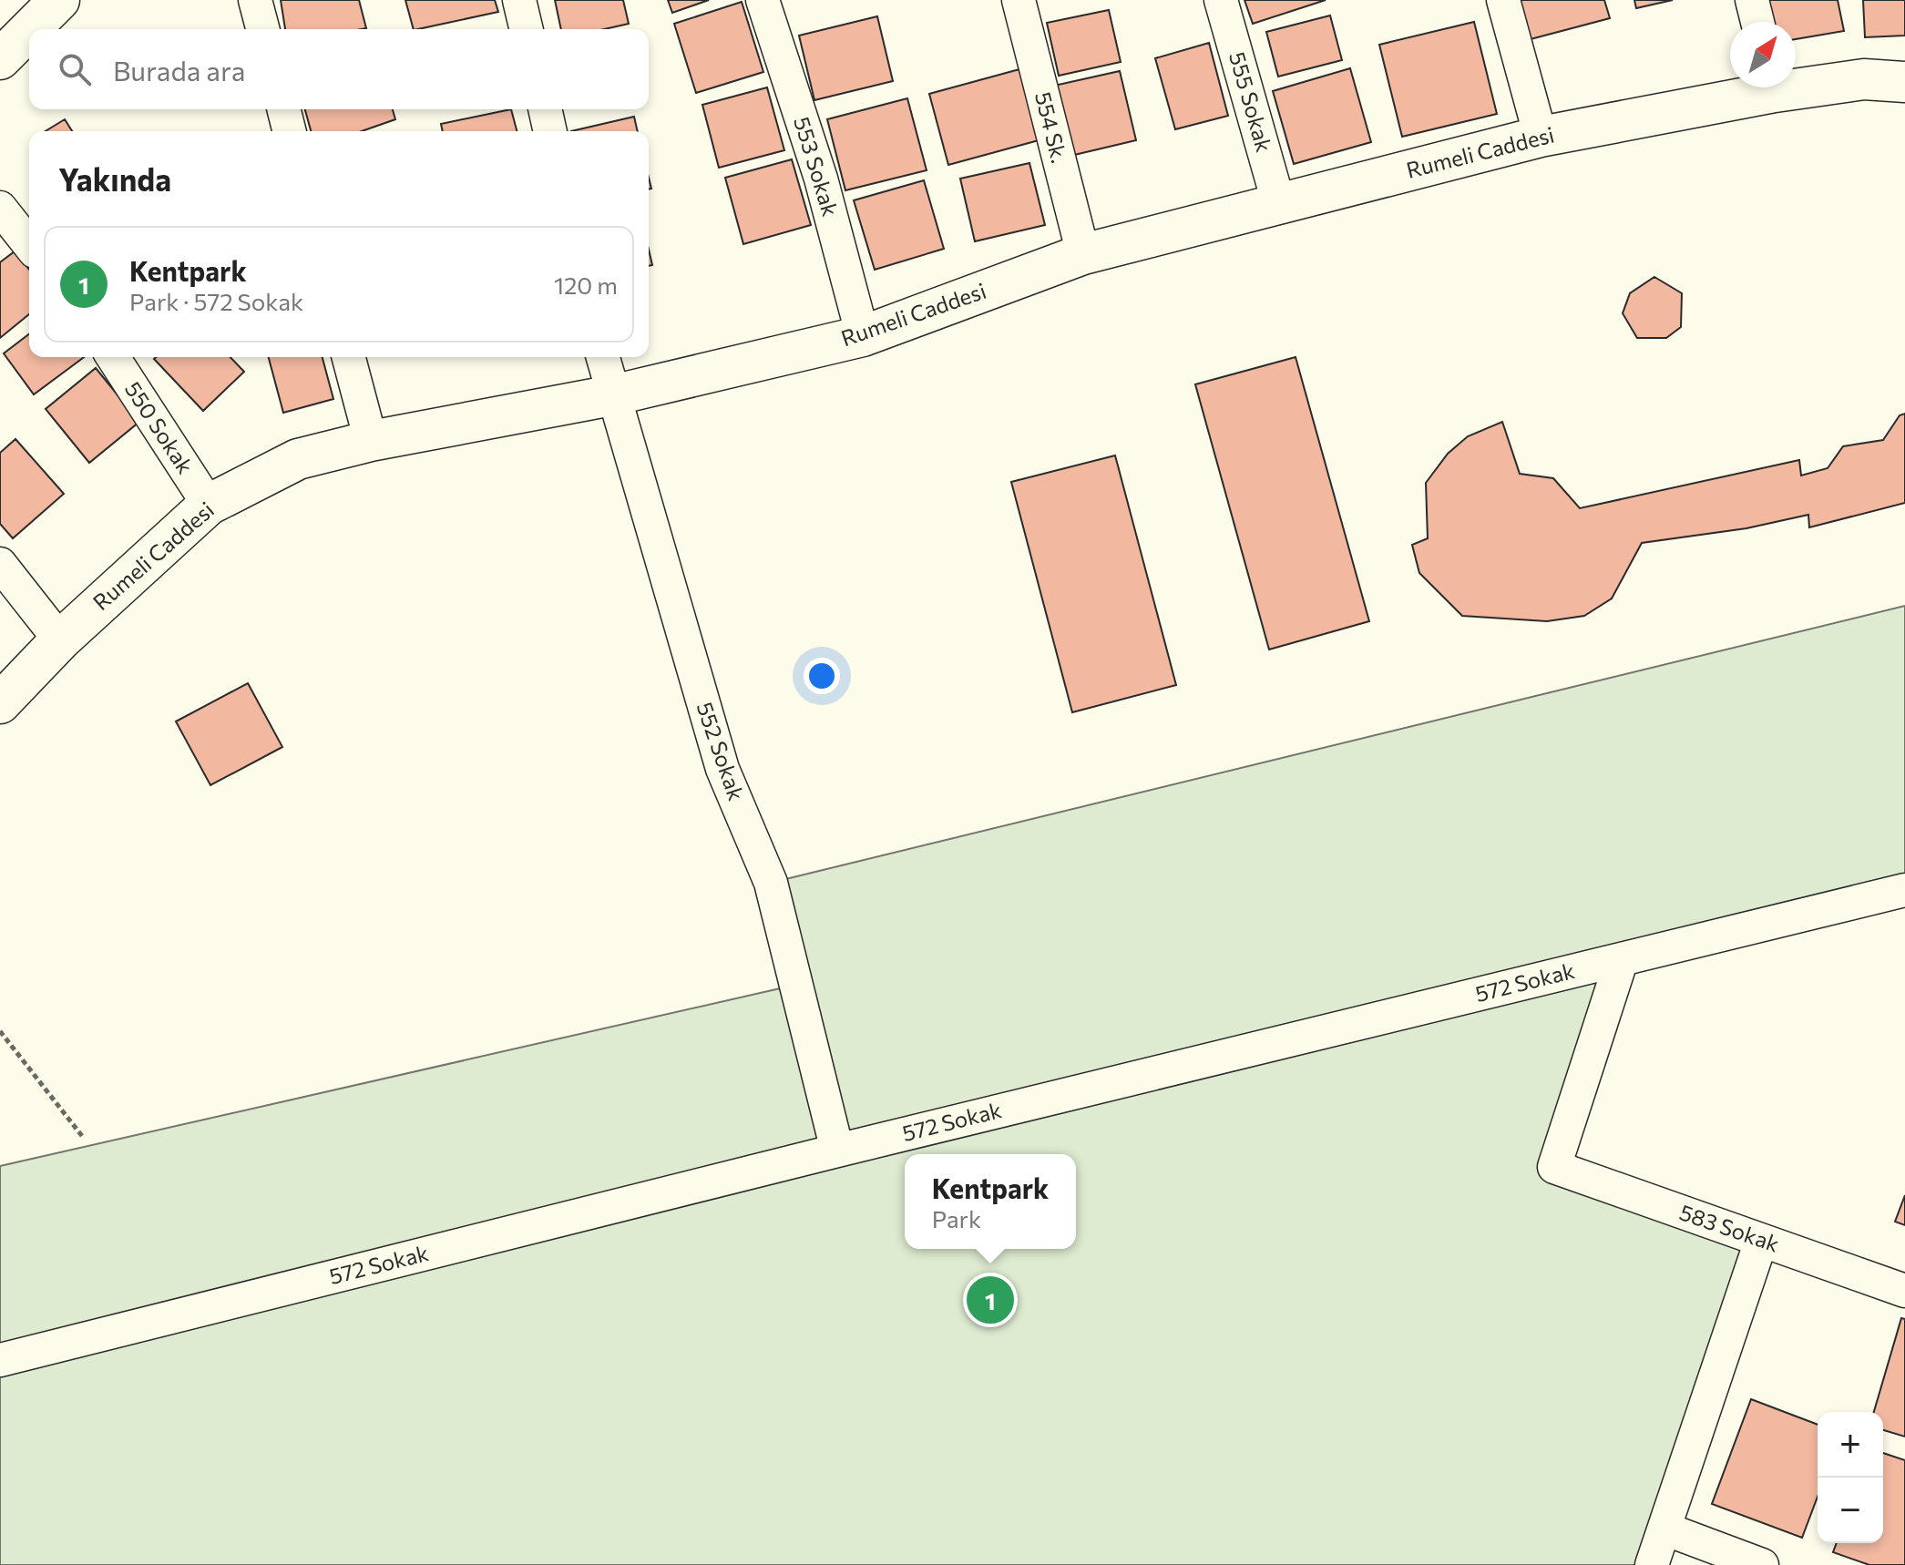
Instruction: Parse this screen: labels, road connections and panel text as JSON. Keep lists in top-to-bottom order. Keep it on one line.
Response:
{"streets":{"street":["555 Sokak","554 Sk.","Rumeli Caddesi","553 Sokak","550 Sokak","552 Sokak","572 Sokak","583 Sokak"]},"crossings":[["555 Sokak","Rumeli Caddesi"],["554 Sk.","Rumeli Caddesi"],["Rumeli Caddesi","553 Sokak"],["Rumeli Caddesi","550 Sokak"],["Rumeli Caddesi","552 Sokak"],["552 Sokak","572 Sokak"],["572 Sokak","583 Sokak"]],"north":"top right","page":{"search":"Burada ara","heading":"Yakında","list":[{"mark":"1","name":"Kentpark","note":"Park · 572 Sokak","value":"120 m"}],"popup":["Kentpark","Park"],"pins":"1","map_buttons":["+","−"]}}
